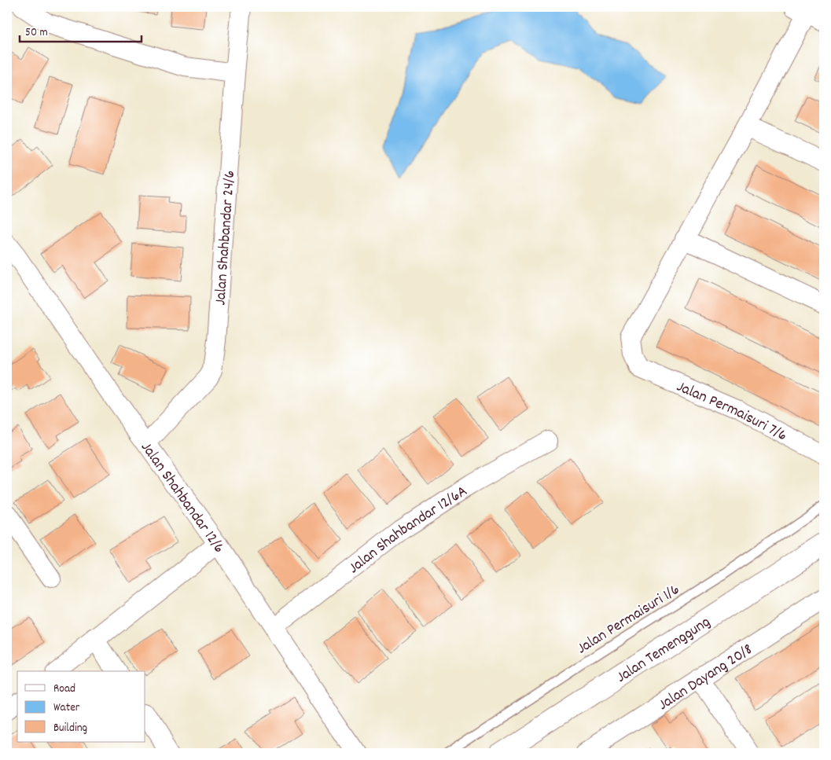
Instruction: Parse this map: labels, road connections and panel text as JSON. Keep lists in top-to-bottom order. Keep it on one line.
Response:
{"streets":{"street":["Jalan Shahbandar 24/6","Jalan Permaisuri 7/6","Jalan Shahbandar 12/6","Jalan Shahbandar 12/6A","Jalan Temenggung","Jalan Dayang 20/8"],"lane":["Jalan Permaisuri 1/6"]},"crossings":[["Jalan Shahbandar 24/6","Jalan Shahbandar 12/6"],["Jalan Shahbandar 12/6","Jalan Shahbandar 12/6A"]],"legend":["Road","Water","Building"],"scale_bar":"50 m"}
